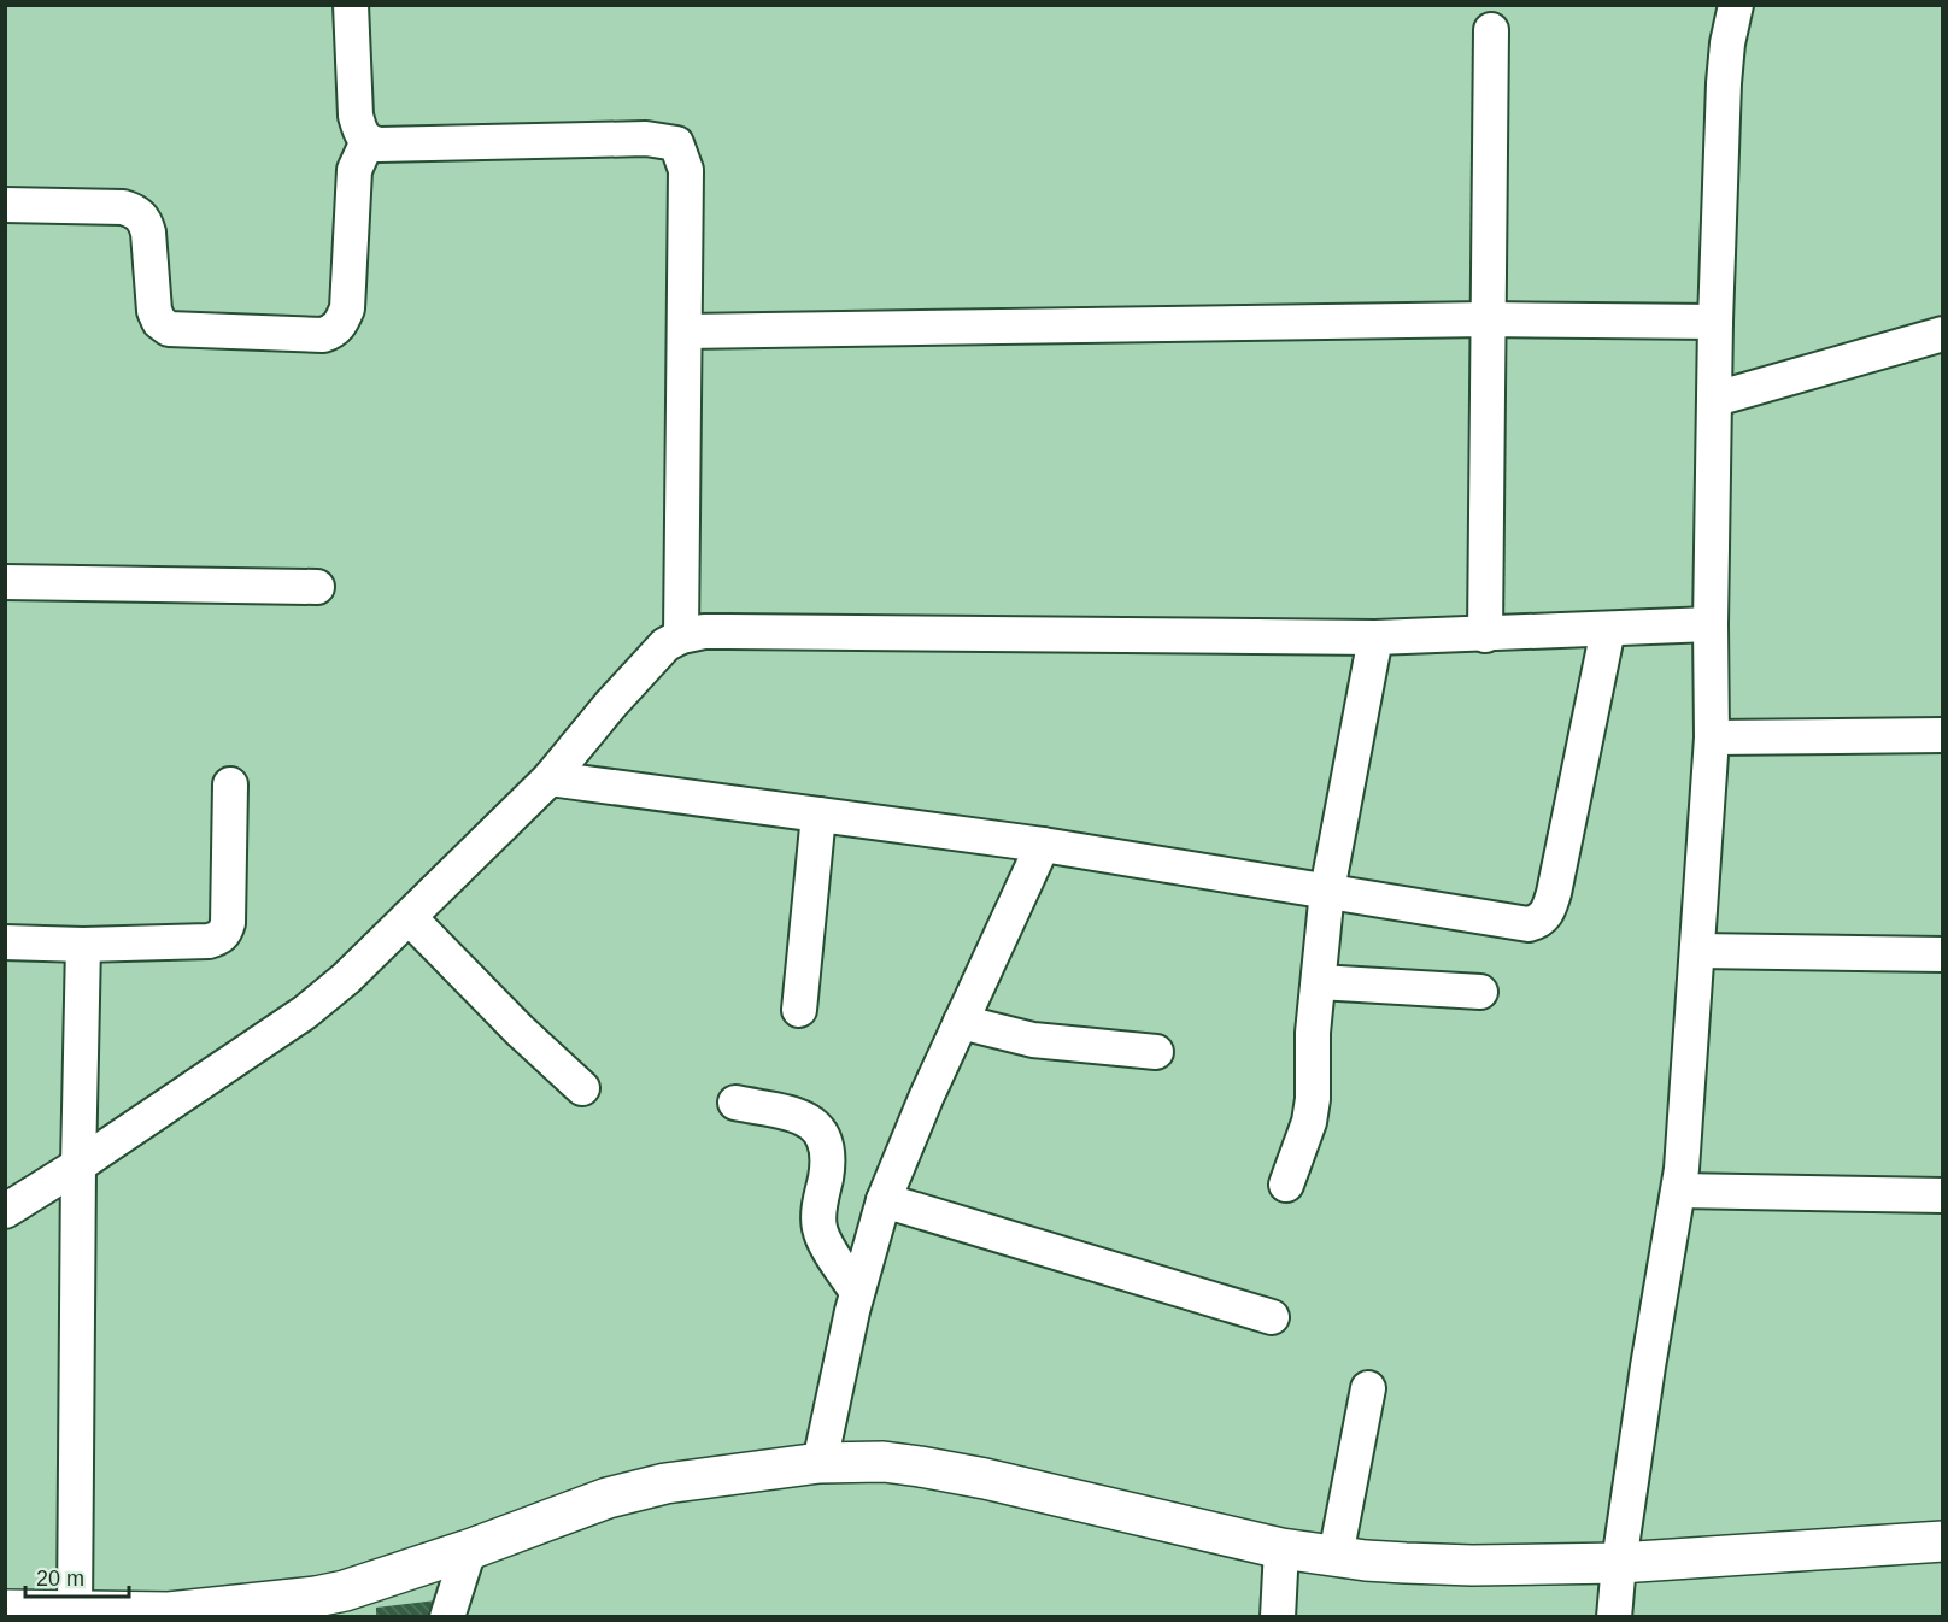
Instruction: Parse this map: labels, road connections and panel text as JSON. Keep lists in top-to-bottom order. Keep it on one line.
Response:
{"scale_bar":"20 m"}
